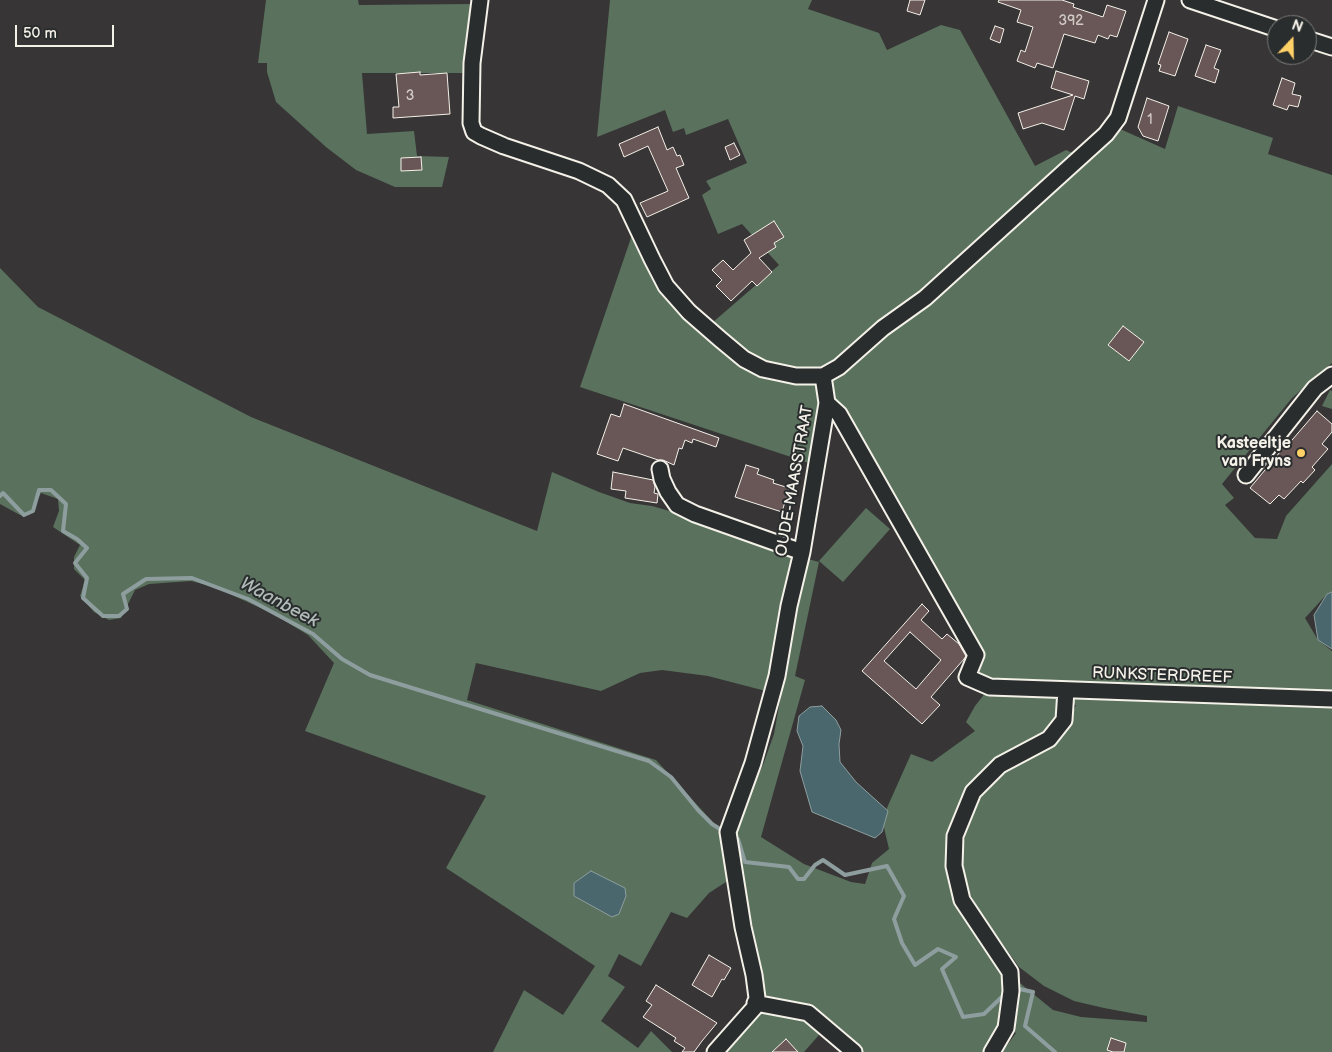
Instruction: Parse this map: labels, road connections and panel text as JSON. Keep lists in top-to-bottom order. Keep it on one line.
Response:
{"streets":{"street":["OUDE-MAASSTRAAT","RUNKSTERDREEF"]},"crossings":[["OUDE-MAASSTRAAT","RUNKSTERDREEF"]],"water":["Waanbeek"],"places":["Kasteeltje van Fryns"],"house_numbers":["392","3","1"],"scale_bar":"50 m","north":"top"}
